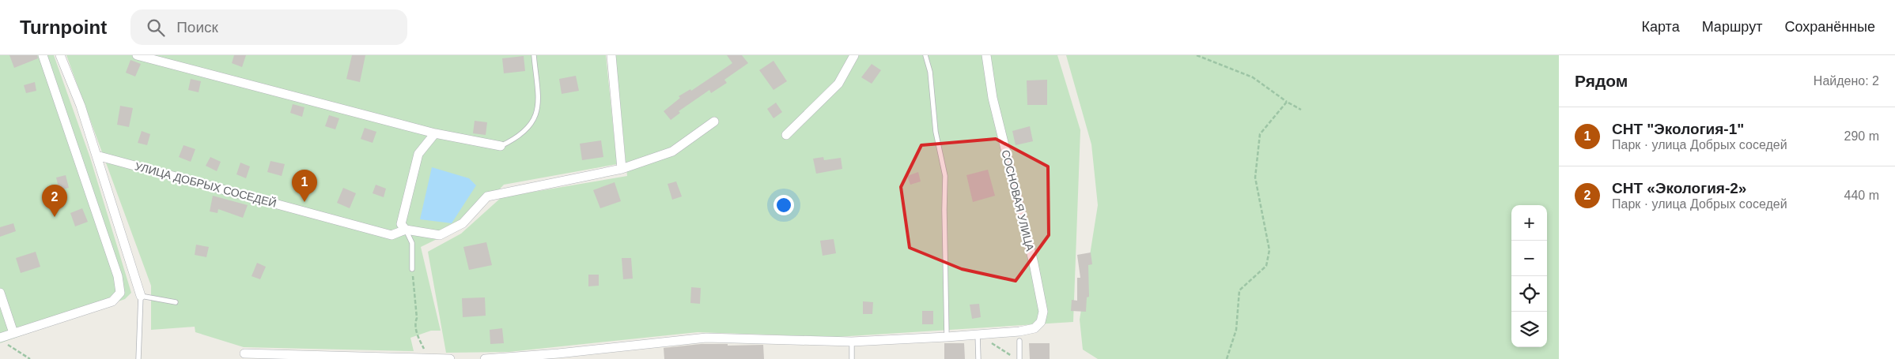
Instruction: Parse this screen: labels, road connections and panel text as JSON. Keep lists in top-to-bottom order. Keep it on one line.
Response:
{"streets":{"street":["УЛИЦА ДОБРЫХ СОСЕДЕЙ","СОСНОВАЯ УЛИЦА"]},"page":{"header":"Turnpoint","search":"Поиск","nav":["Карта","Маршрут","Сохранённые"],"heading":["Рядом","Найдено: 2"],"list":[{"mark":"1","name":"СНТ \"Экология-1\"","note":"Парк · улица Добрых соседей","value":"290 m"},{"mark":"2","name":"СНТ «Экология-2»","note":"Парк · улица Добрых соседей","value":"440 m"}],"pins":["1","2"],"map_buttons":["+","−"]}}
